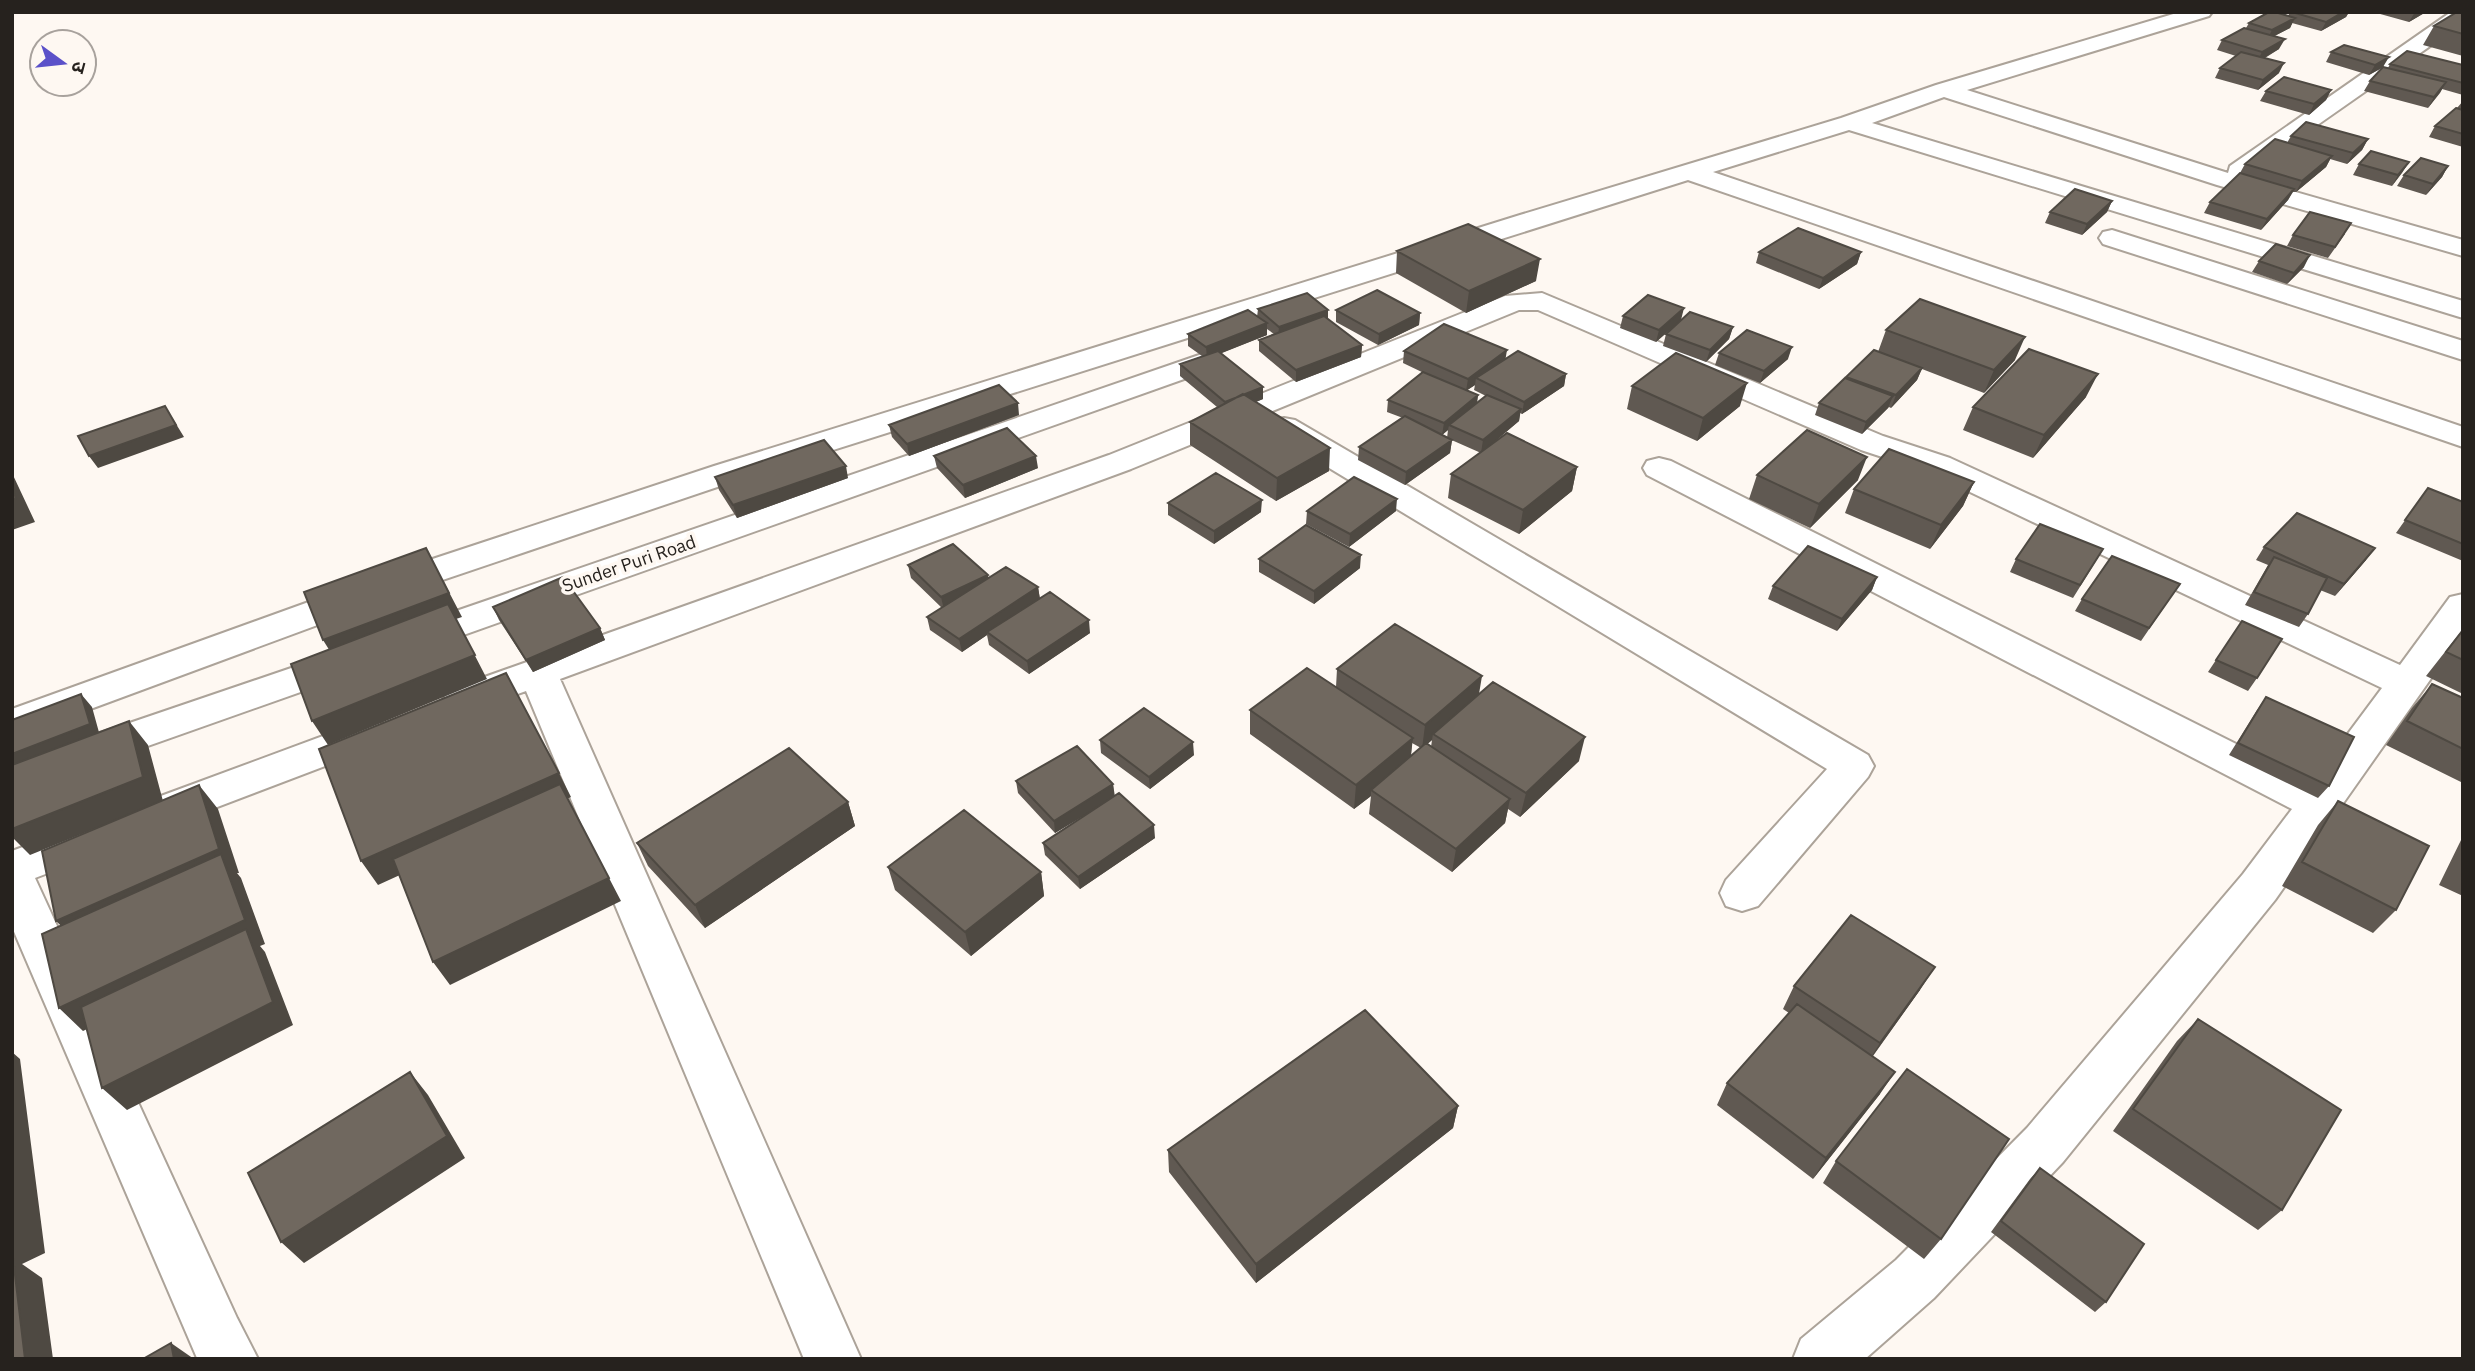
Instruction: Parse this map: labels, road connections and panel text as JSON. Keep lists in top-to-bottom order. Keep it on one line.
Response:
{"streets":{"street":["Sunder Puri Road"]},"north":"right"}
